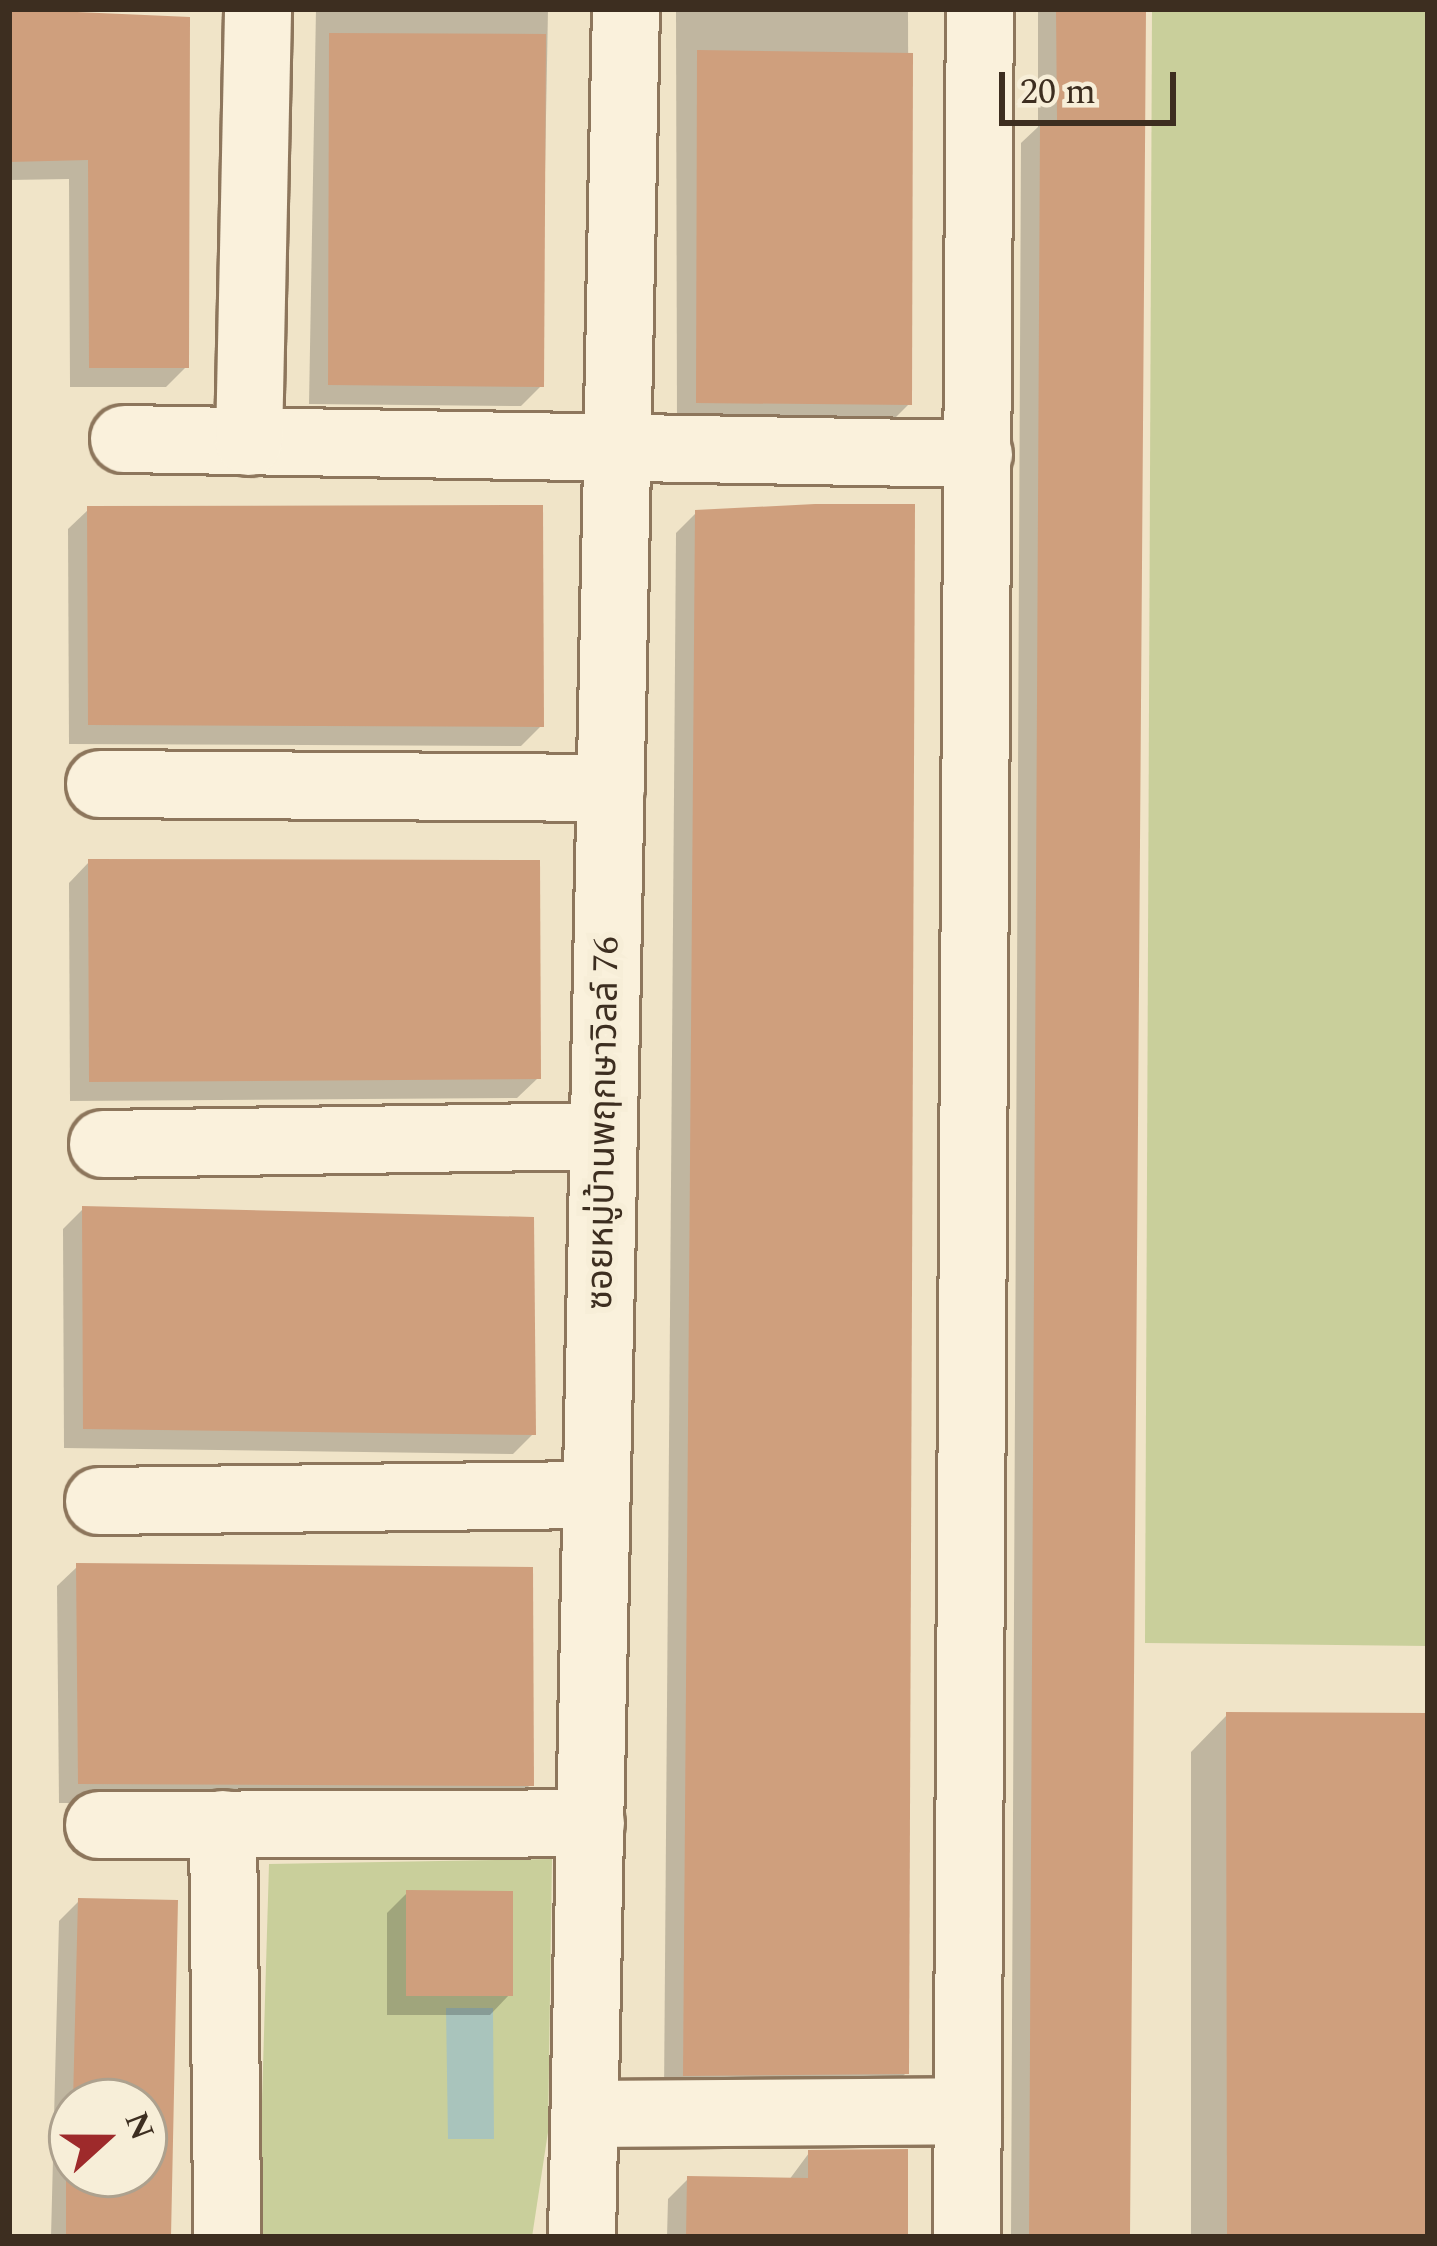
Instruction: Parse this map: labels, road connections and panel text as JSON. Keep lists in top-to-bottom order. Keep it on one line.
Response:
{"streets":{"street":["ซอยหมู่บ้านพฤกษาวิลล์ 76"]},"scale_bar":"20 m","north":"right"}
